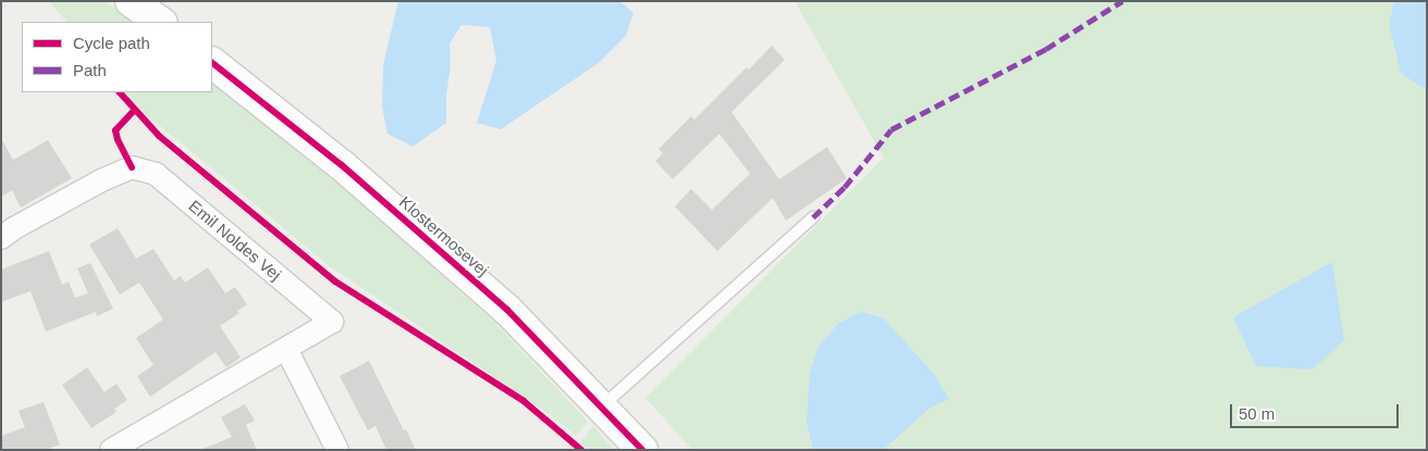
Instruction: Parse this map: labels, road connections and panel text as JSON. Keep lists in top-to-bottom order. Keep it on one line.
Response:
{"streets":{"main road":["Klostermosevej"],"street":["Emil Noldes Vej"]},"legend":["Cycle path","Path"],"scale_bar":"50 m"}
